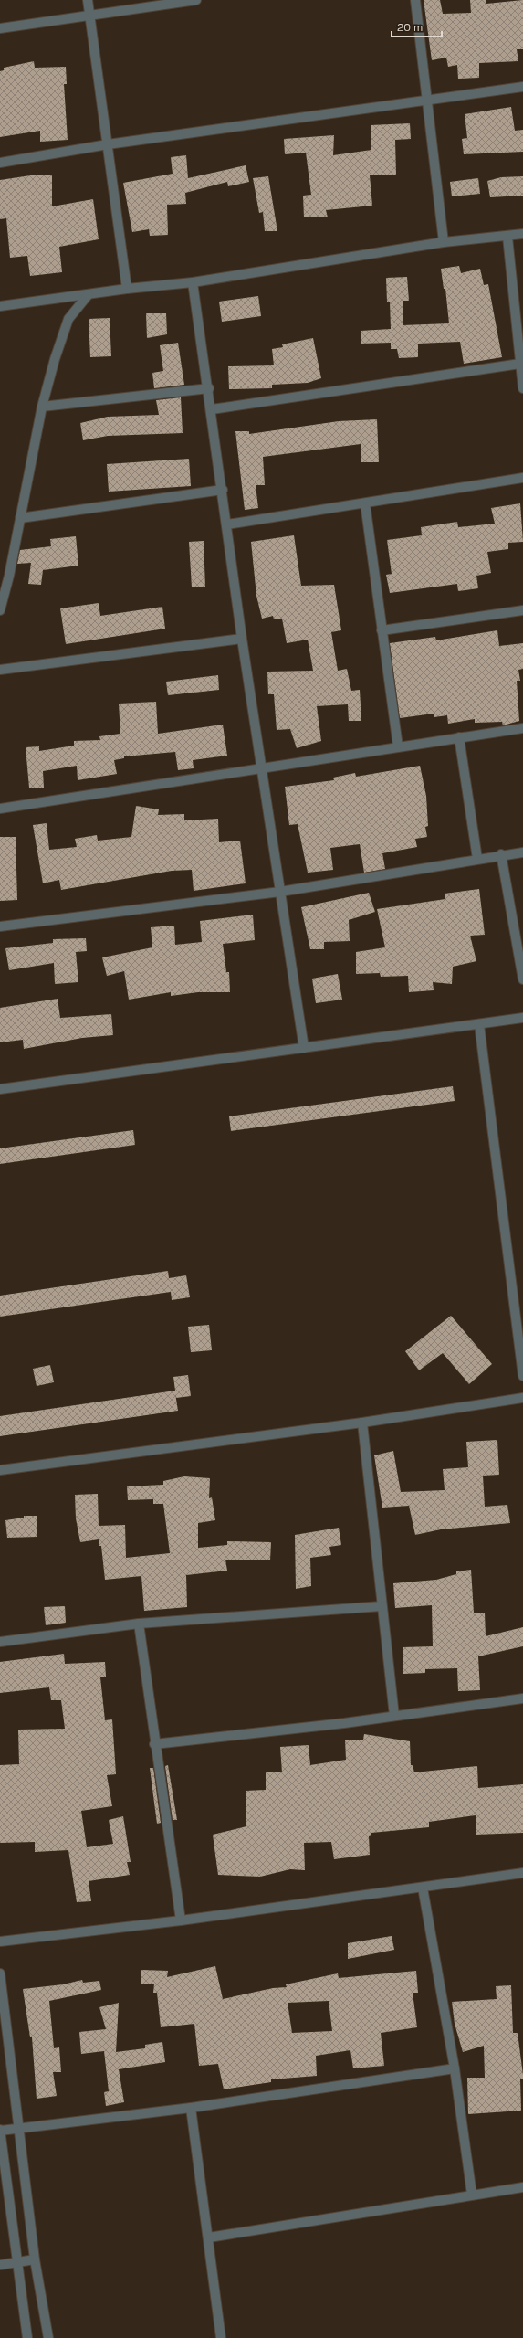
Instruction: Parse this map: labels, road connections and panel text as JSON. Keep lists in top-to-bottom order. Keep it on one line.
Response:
{"scale_bar":"20 m"}
